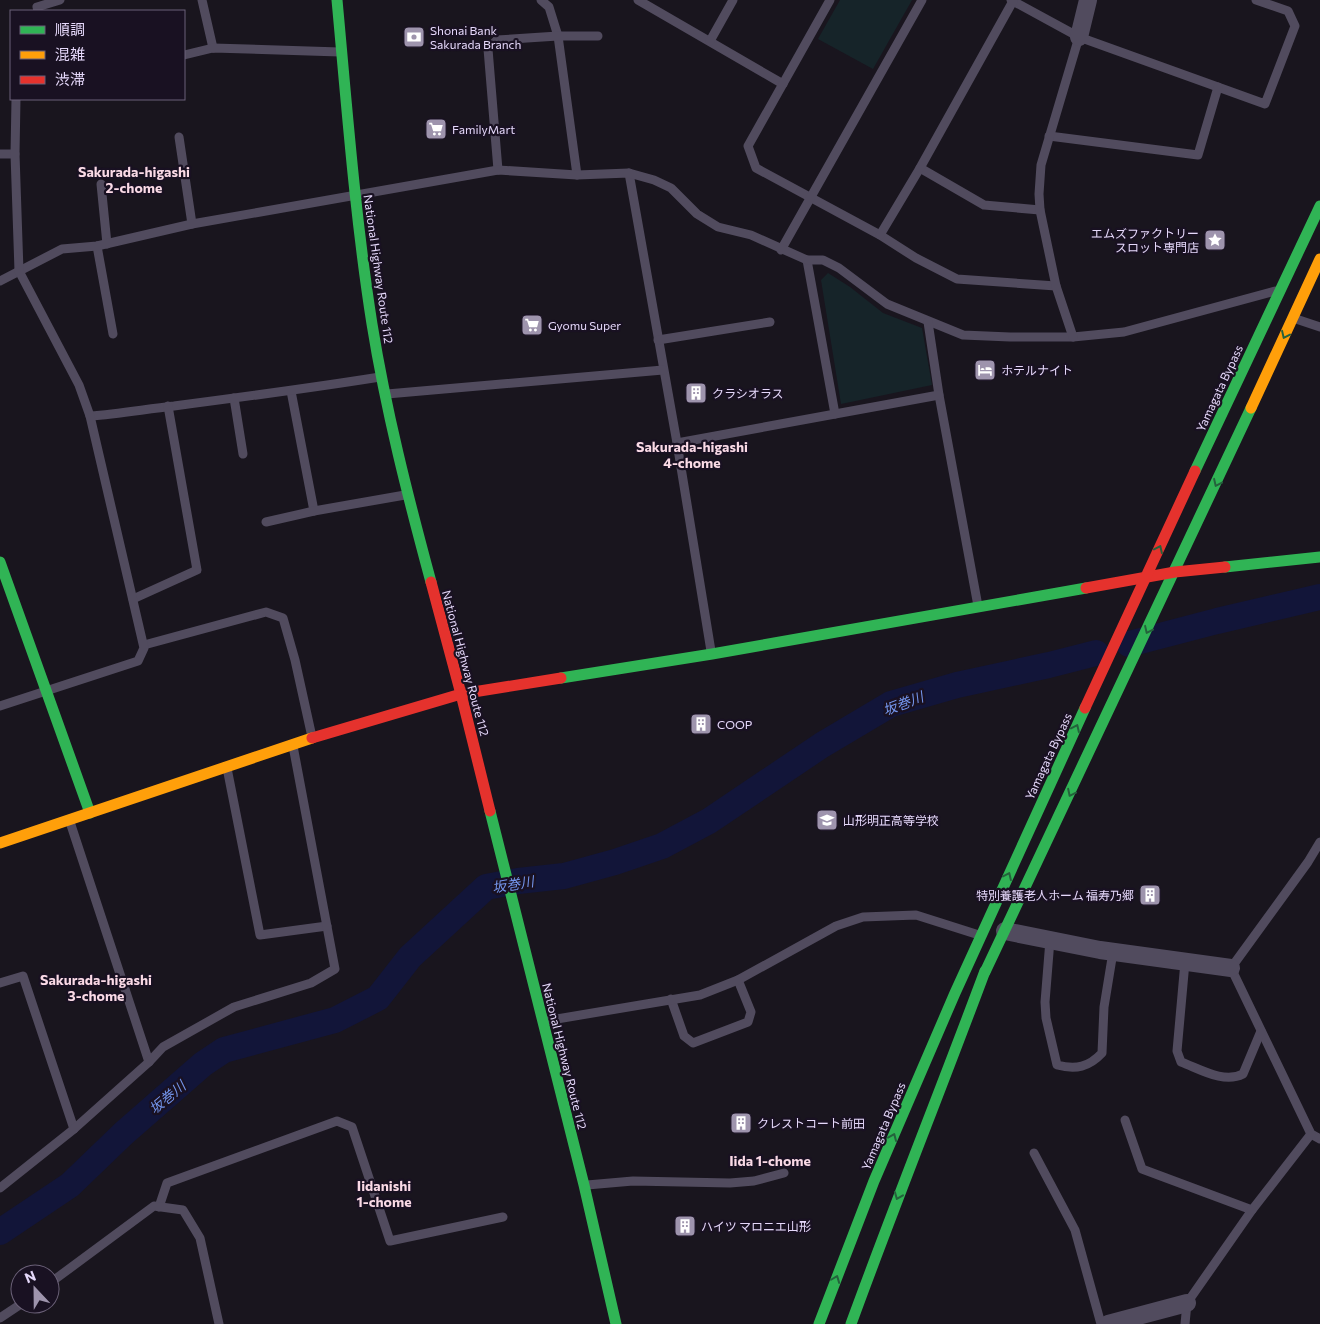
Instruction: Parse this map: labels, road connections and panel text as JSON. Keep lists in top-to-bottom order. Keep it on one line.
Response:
{"streets":{"main road":["National Highway Route 112","Yamagata Bypass"]},"districts":["Sakurada-higashi 2-chome","Sakurada-higashi 4-chome","Sakurada-higashi 3-chome","Iida 1-chome","Iidanishi 1-chome"],"water":["坂巻川"],"places":{"bank":["Shonai Bank Sakurada Branch"],"supermarket":["FamilyMart","Gyomu Super"],"place":["エムズファクトリー スロット専門店"],"hotel":["ホテルナイト"],"building":["クラシオラス","COOP","特別養護老人ホーム 福寿乃郷","クレストコート前田","ハイツ マロニエ山形"],"school or university":["山形明正高等学校"]},"legend":["順調","混雑","渋滞"],"north":"top"}
